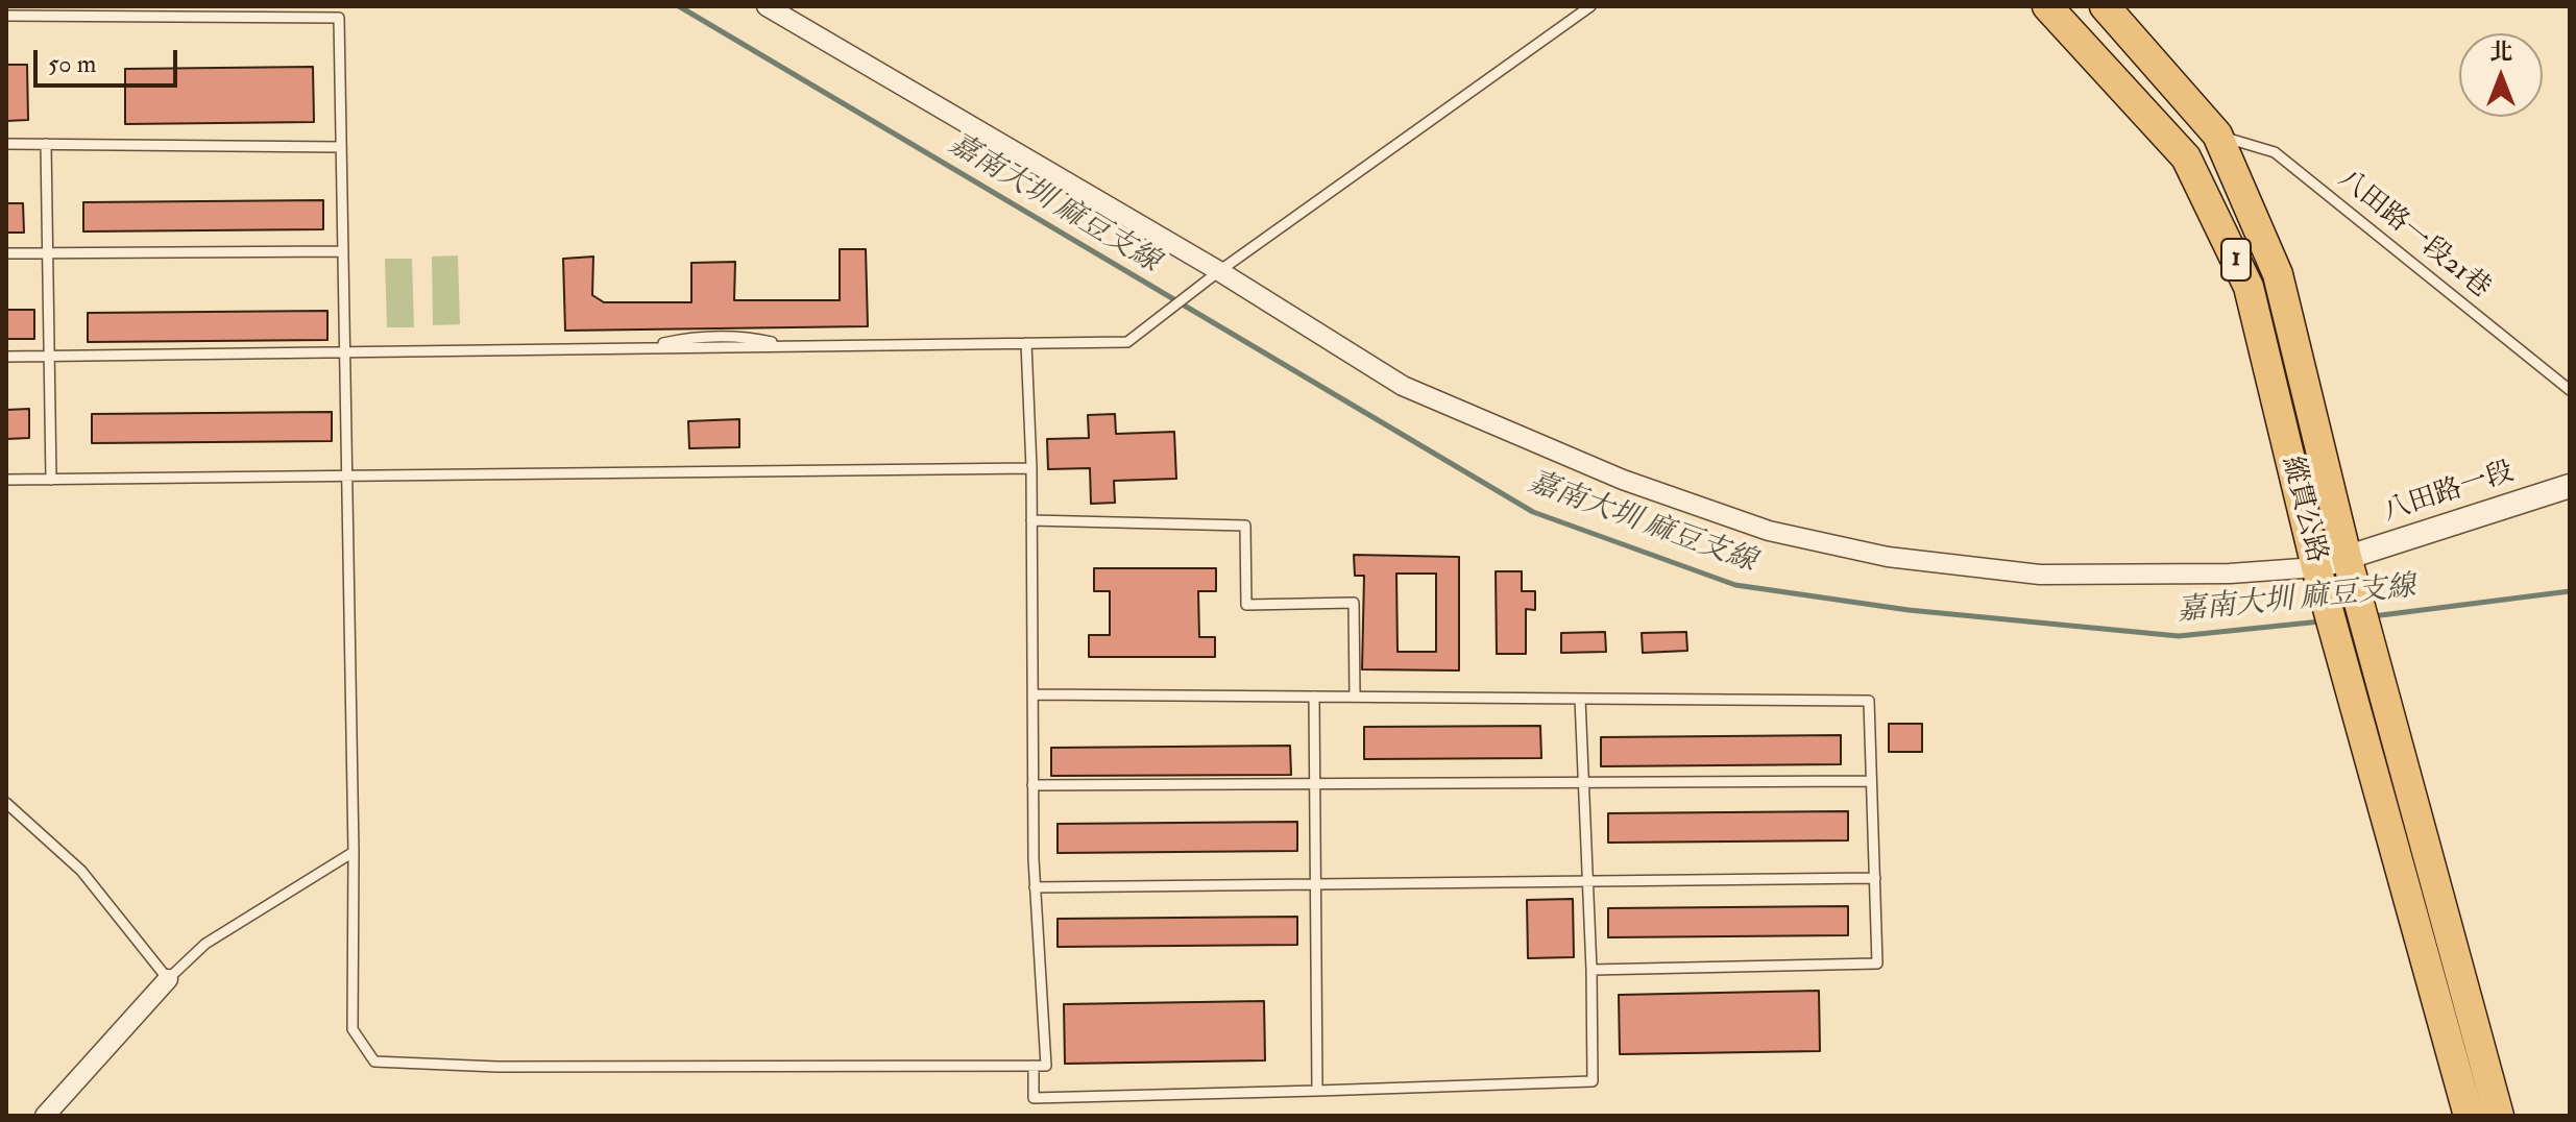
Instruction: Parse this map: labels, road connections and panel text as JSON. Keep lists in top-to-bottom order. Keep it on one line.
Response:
{"streets":{"main road":["1","縱貫公路"],"street":["八田路一段"],"lane":["八田路一段21巷"]},"crossings":[["八田路一段21巷","縱貫公路"],["八田路一段","縱貫公路"]],"water":["嘉南大圳 麻豆支線"],"scale_bar":"50 m","north":"top"}
